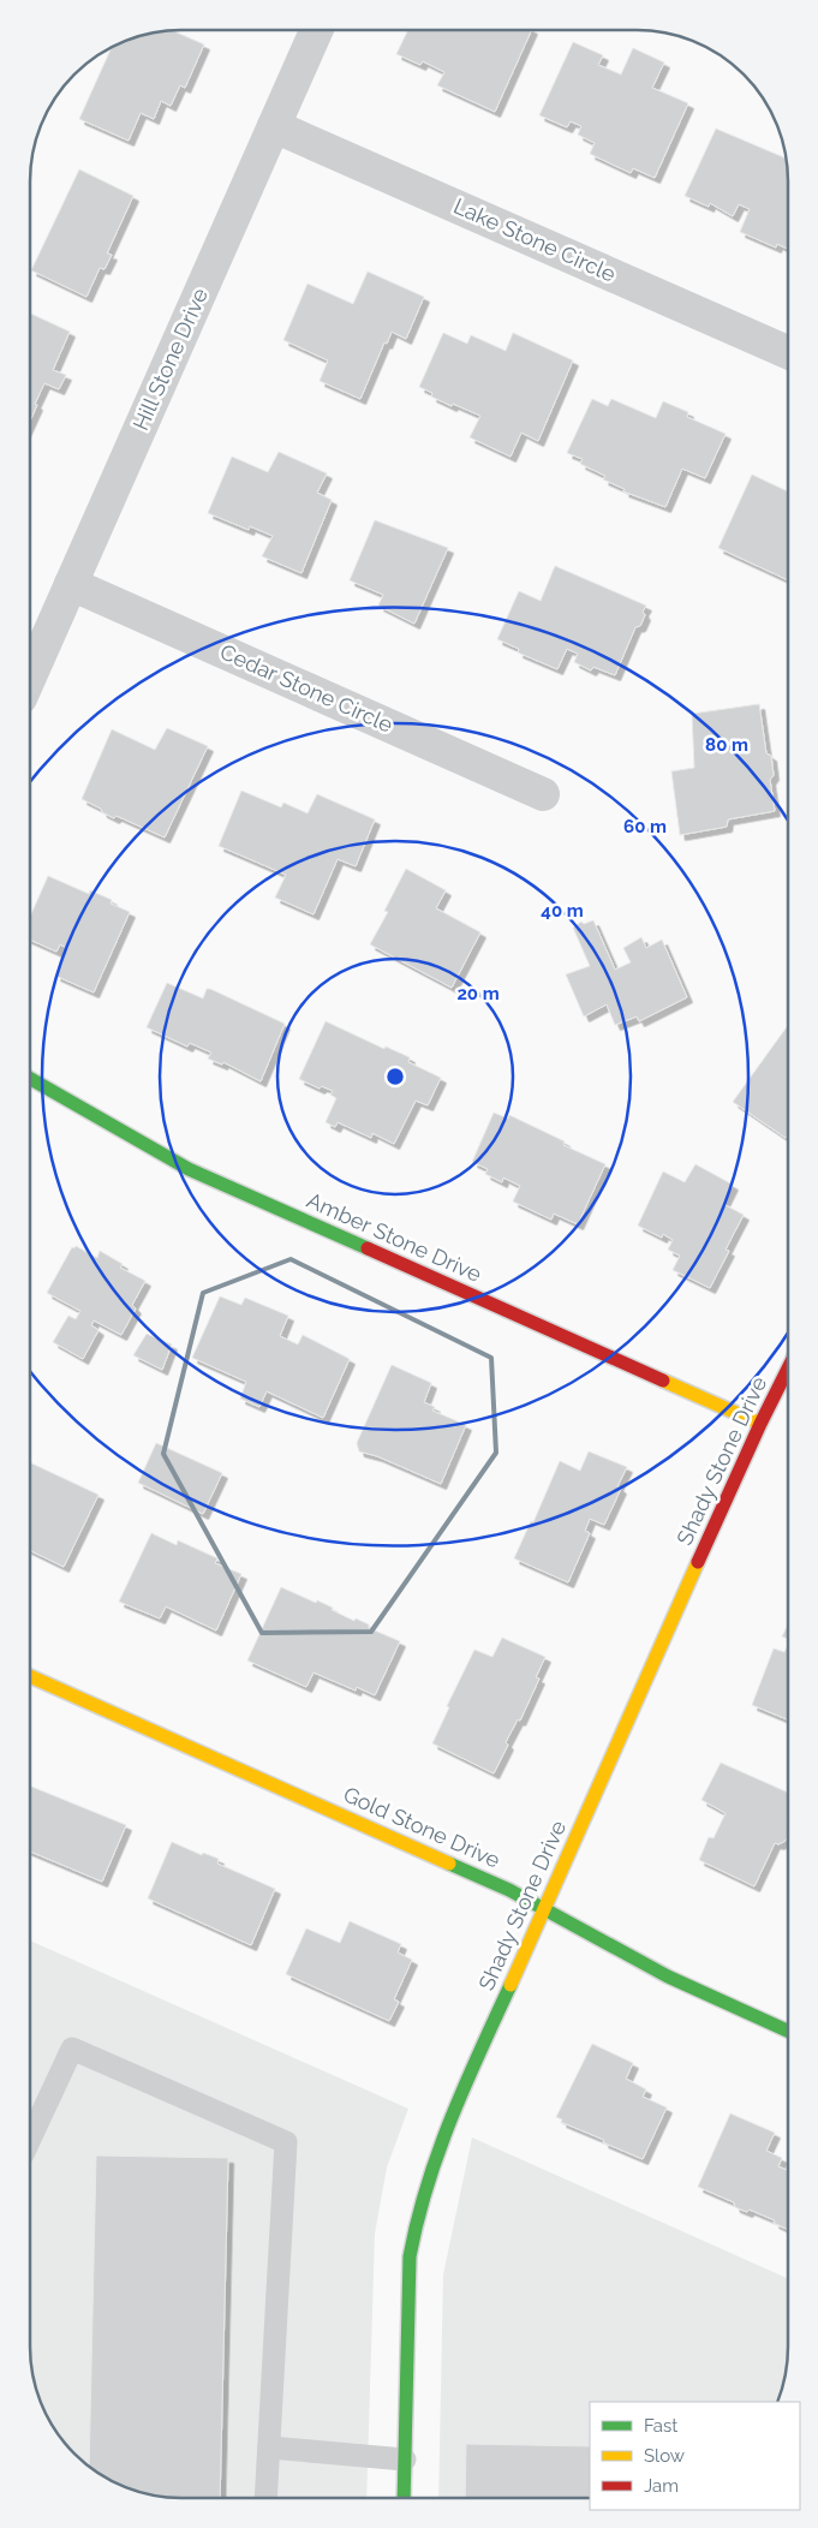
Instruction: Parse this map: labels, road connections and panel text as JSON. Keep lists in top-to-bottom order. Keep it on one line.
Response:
{"streets":{"street":["Lake Stone Circle","Hill Stone Drive","Cedar Stone Circle","Amber Stone Drive","Shady Stone Drive","Gold Stone Drive"]},"crossings":[["Lake Stone Circle","Hill Stone Drive"],["Hill Stone Drive","Cedar Stone Circle"],["Amber Stone Drive","Shady Stone Drive"],["Shady Stone Drive","Gold Stone Drive"]],"legend":["Fast","Slow","Jam"],"rings":["80 m","60 m","40 m","20 m"]}
